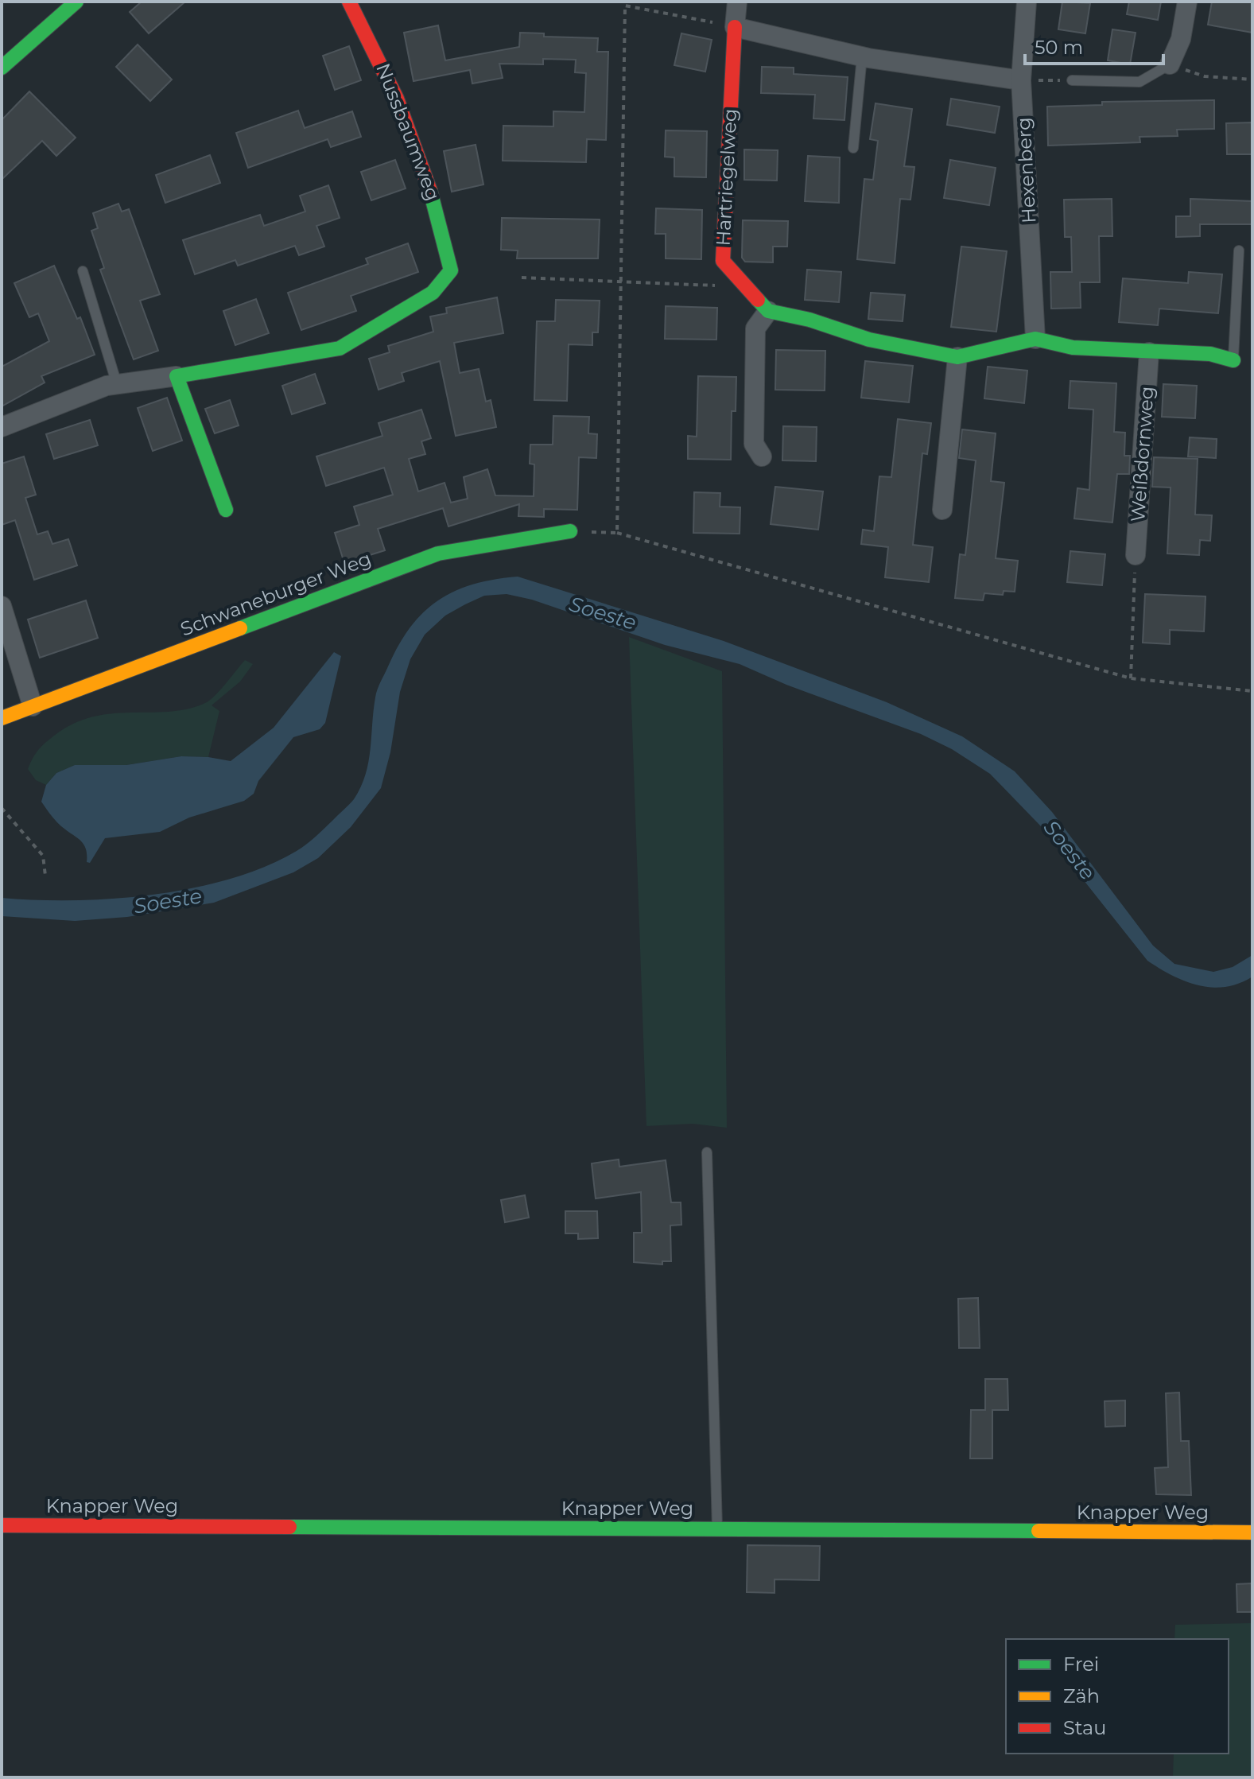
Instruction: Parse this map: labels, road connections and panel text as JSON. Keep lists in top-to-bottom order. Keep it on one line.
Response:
{"streets":{"street":["Nussbaumweg","Hexenberg","Hartriegelweg","Weißdornweg","Schwaneburger Weg","Knapper Weg"]},"water":["Soeste"],"legend":["Frei","Zäh","Stau"],"scale_bar":"50 m"}
